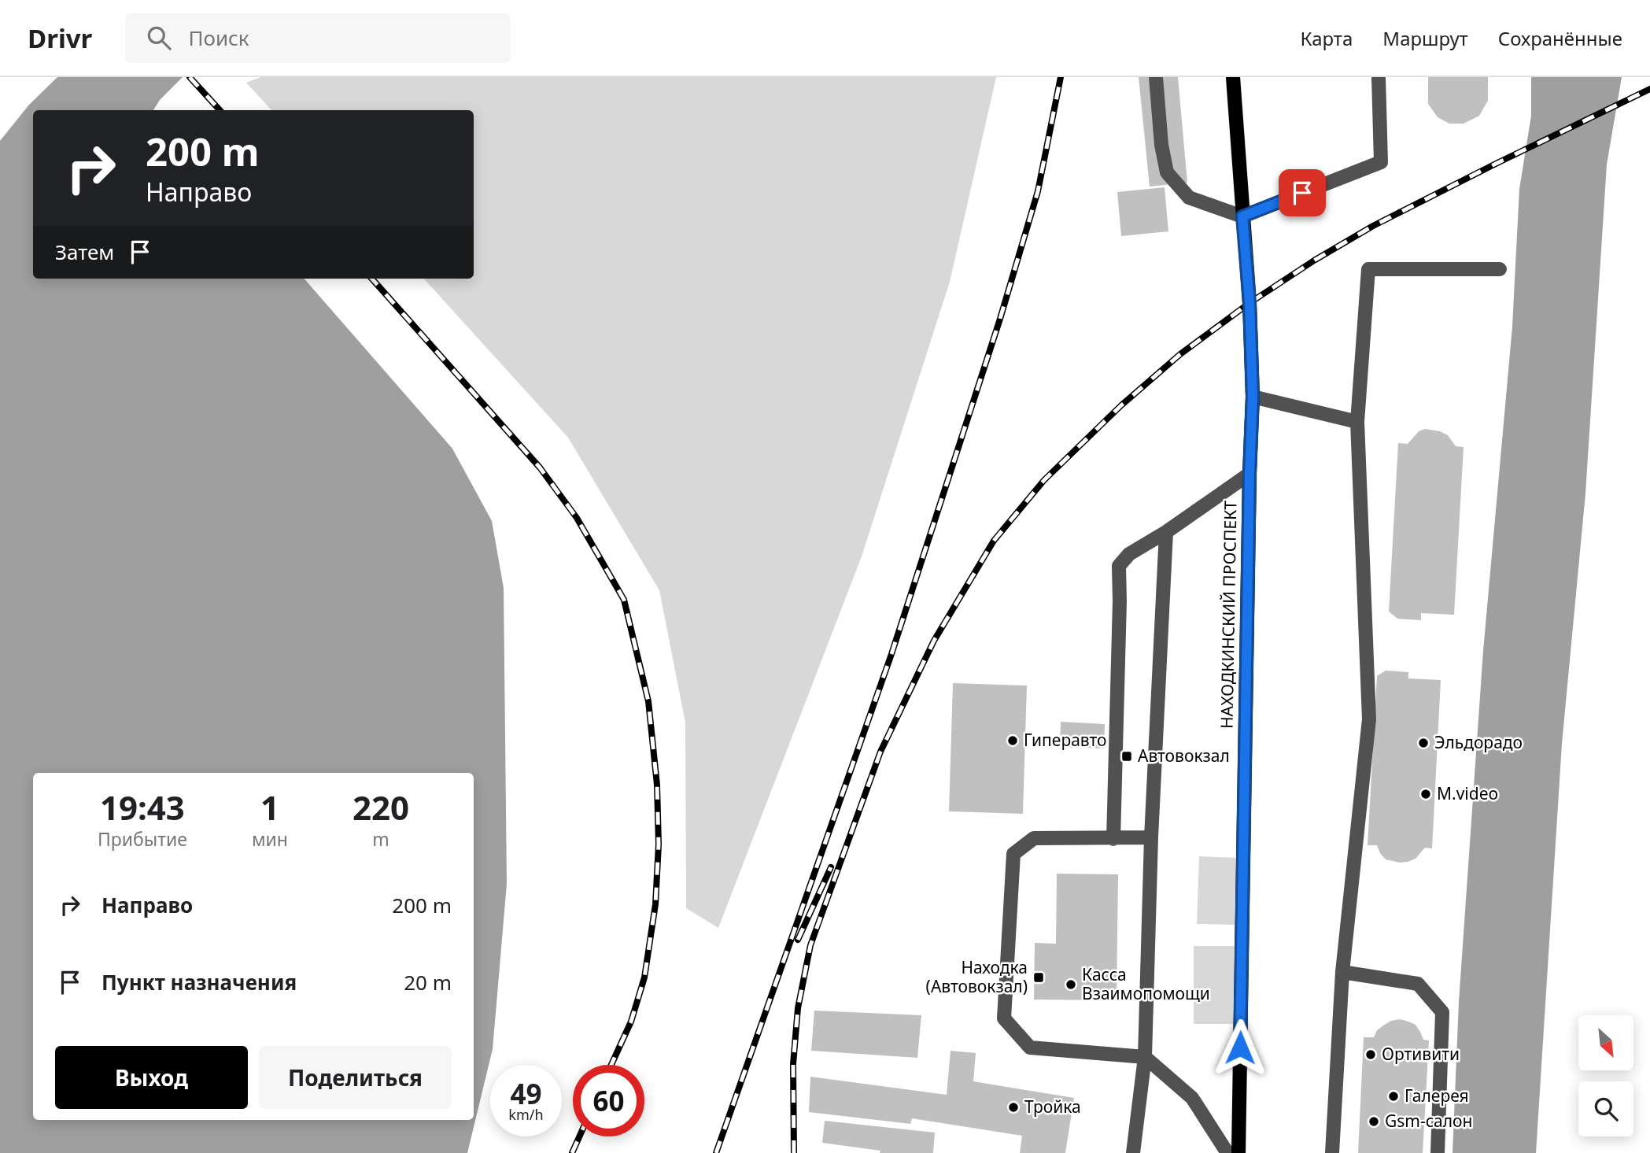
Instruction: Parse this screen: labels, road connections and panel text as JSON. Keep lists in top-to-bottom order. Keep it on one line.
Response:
{"streets":{"main road":["НАХОДКИНСКИЙ ПРОСПЕКТ"]},"places":{"other":["Гиперавто","Эльдорадо","M.video","Касса Взаимопомощи","Ортивити","Галерея","Тройка","Gsm-салон"],"transit":["Автовокзал","Находка (Автовокзал)"]},"north":"bottom right","page":{"header":"Drivr","search":"Поиск","nav":["Карта","Маршрут","Сохранённые"],"turn":["200 m","Направо"],"then":"Затем","eta":["19:43","Прибытие","1","мин","220","m"],"list":[{"name":"Направо","value":"200 m"},{"name":"Пункт назначения","value":"20 m"}],"buttons":["Выход","Поделиться"],"speed":"49 km/h","limit":"60"}}
